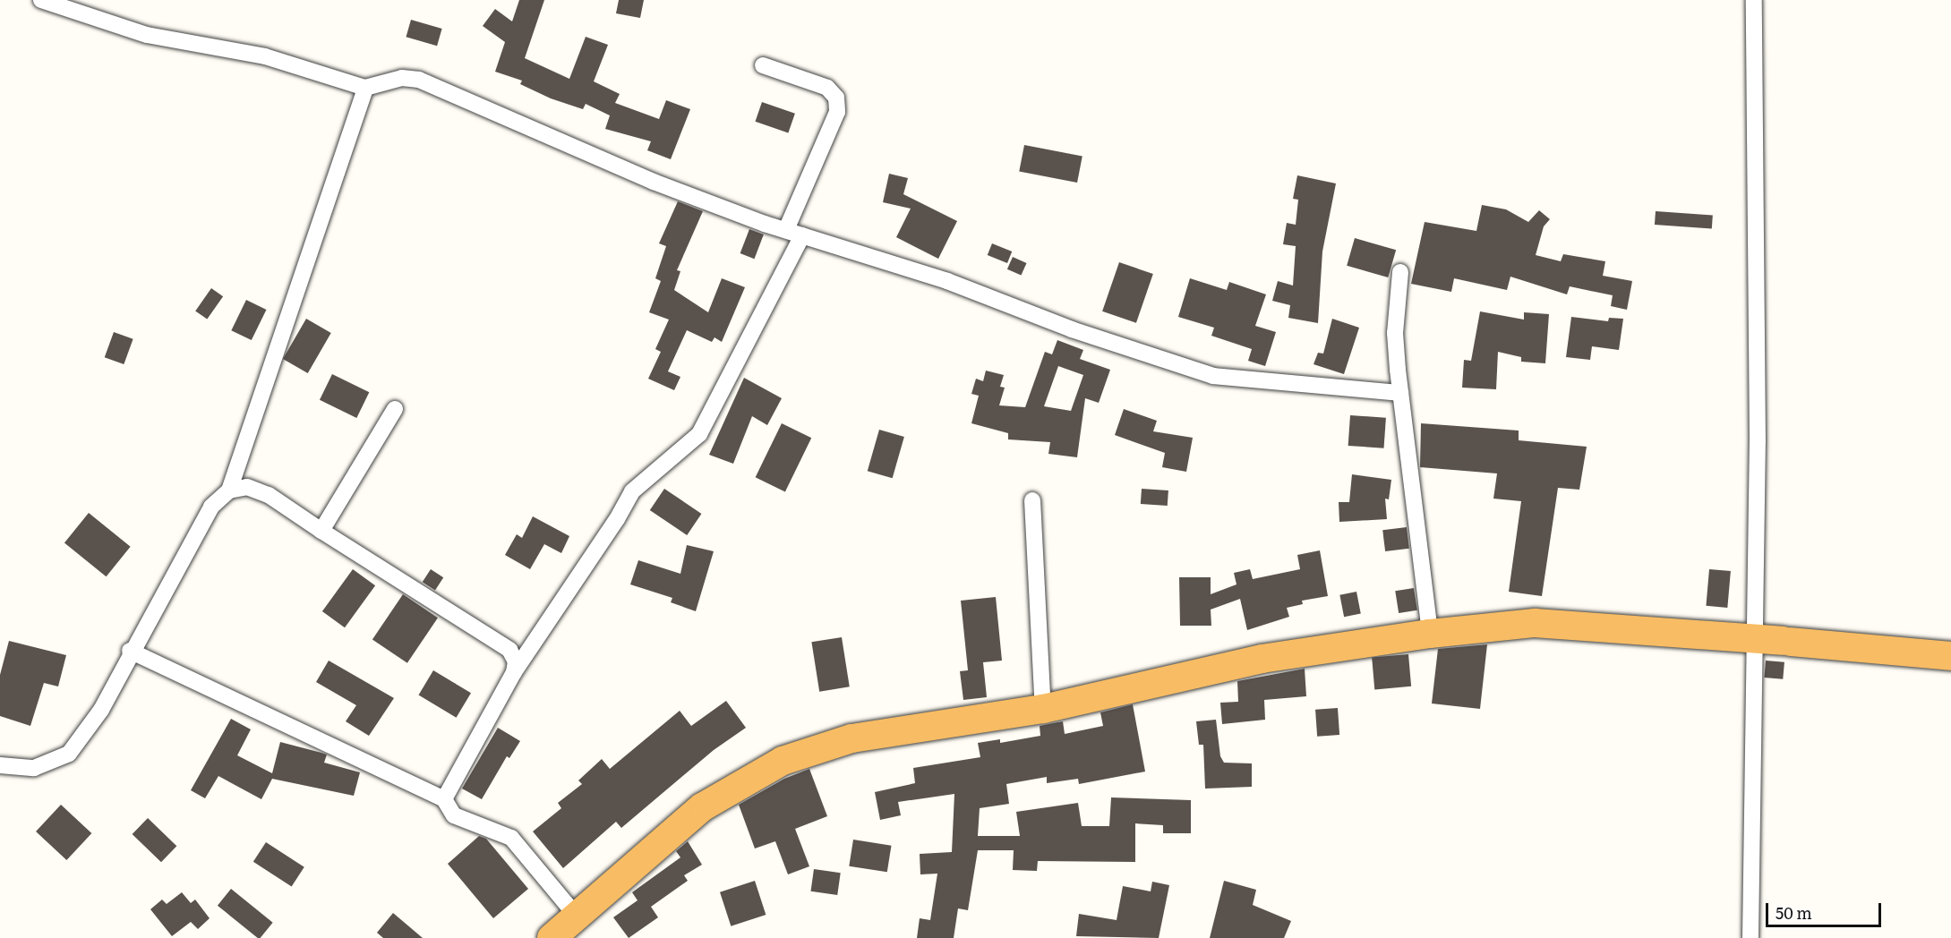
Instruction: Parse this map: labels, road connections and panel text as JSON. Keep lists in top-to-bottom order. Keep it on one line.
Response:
{"scale_bar":"50 m"}
